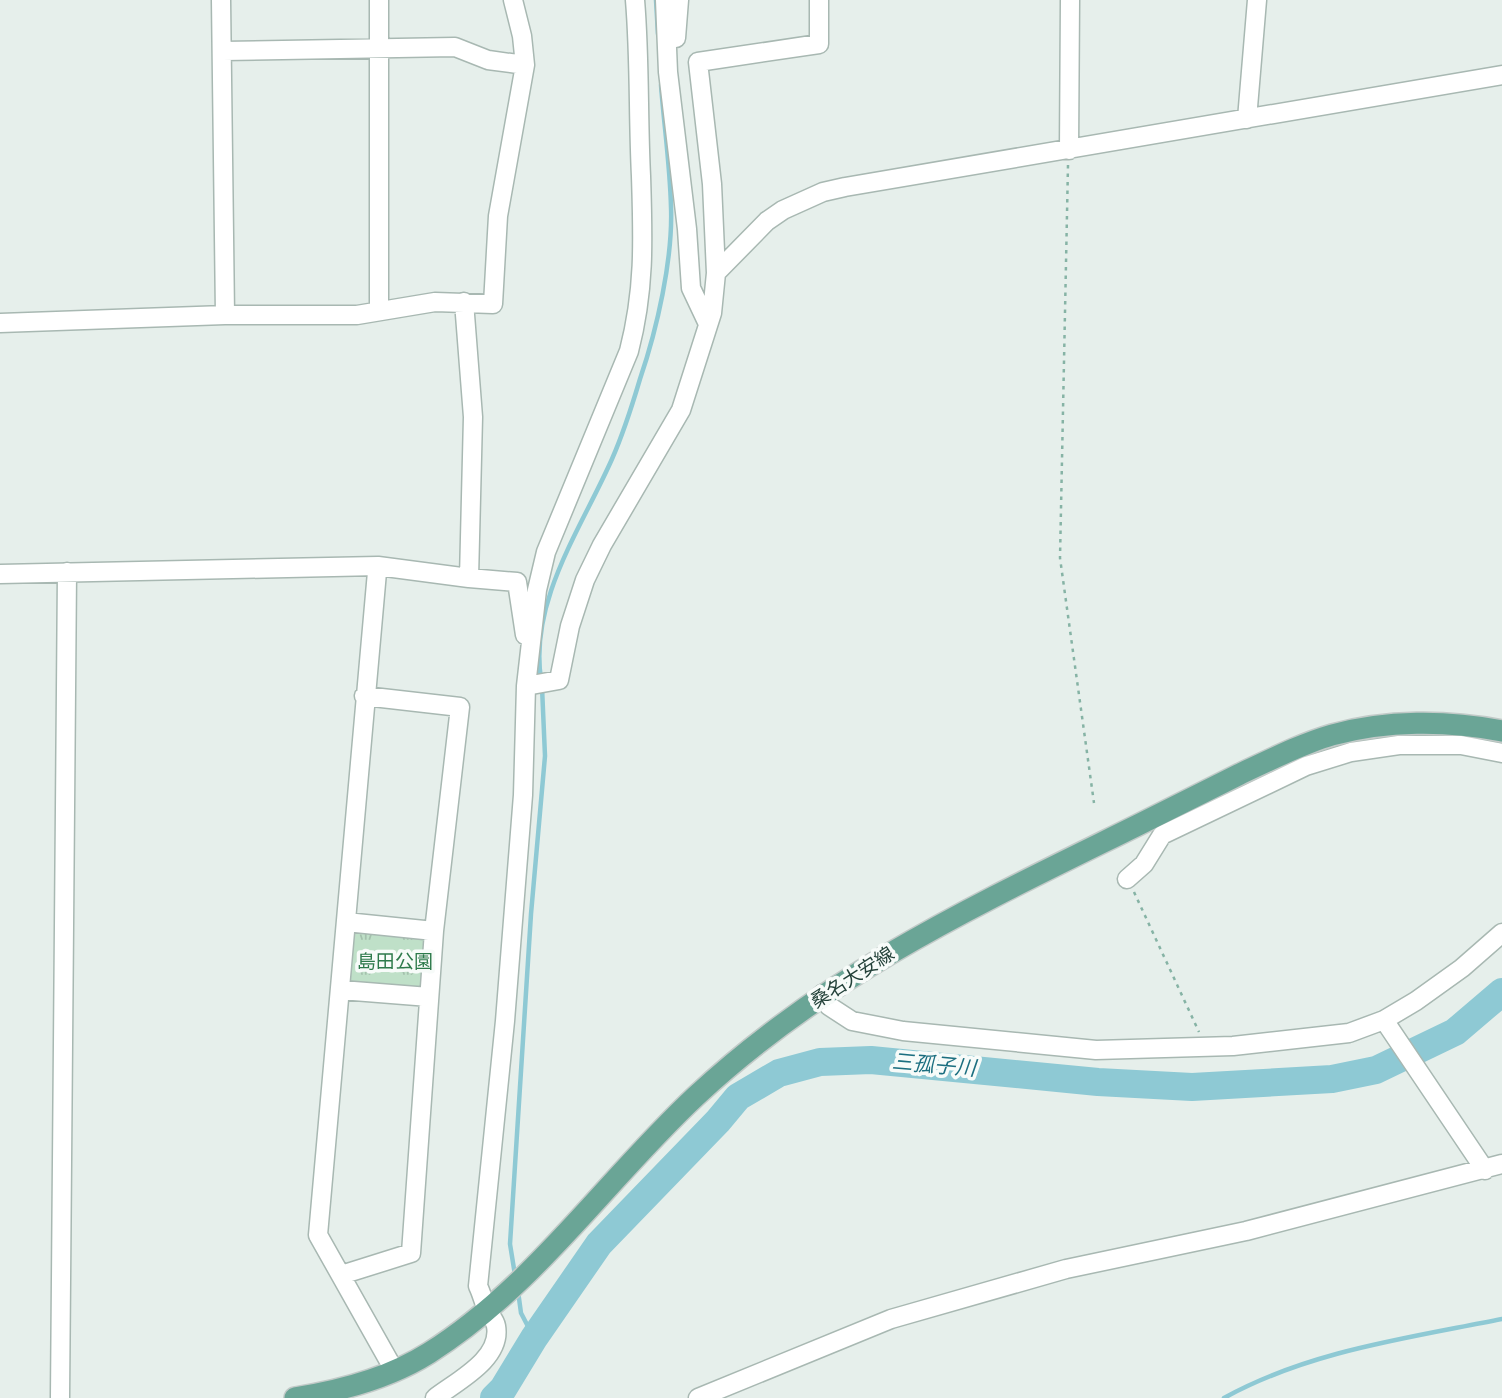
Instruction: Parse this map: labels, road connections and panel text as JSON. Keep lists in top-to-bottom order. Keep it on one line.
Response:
{"streets":{"main road":["桑名大安線"]},"water":["三孤子川"],"parks":["島田公園"]}
